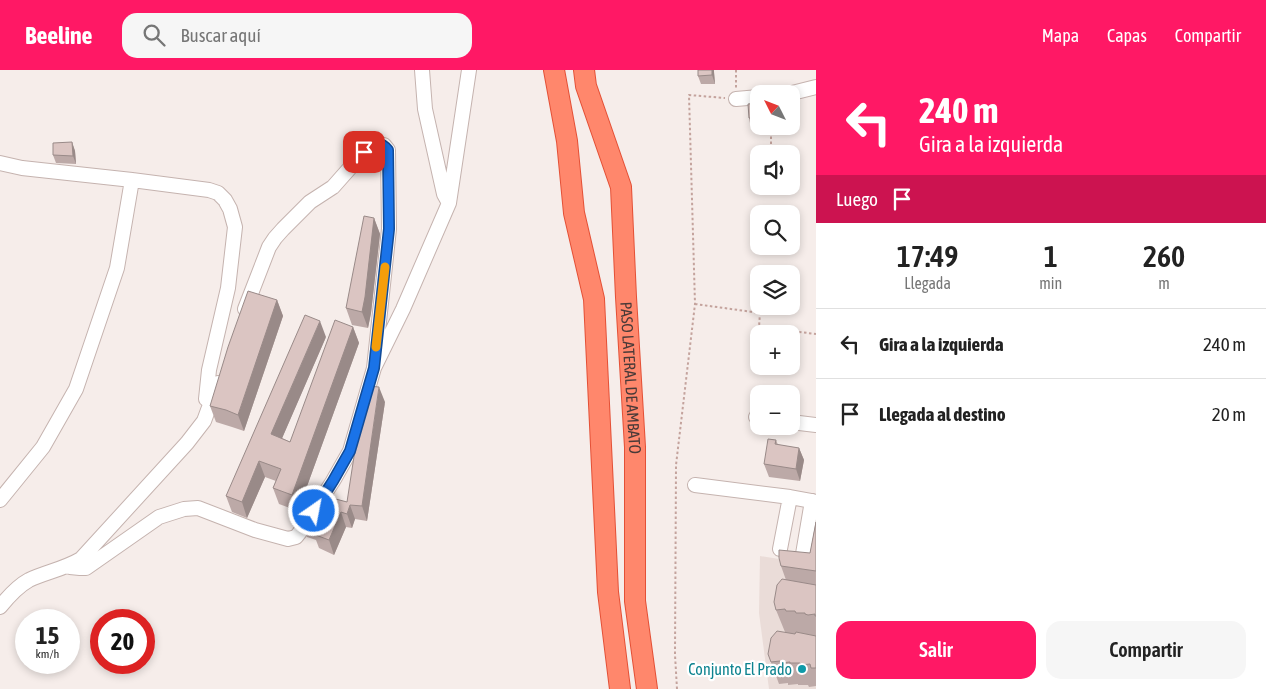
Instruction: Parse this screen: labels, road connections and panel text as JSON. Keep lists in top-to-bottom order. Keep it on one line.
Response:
{"streets":{"highway":["PASO LATERAL DE AMBATO"]},"places":["Conjunto El Prado"],"north":"top left","page":{"header":"Beeline","search":"Buscar aquí","nav":["Mapa","Capas","Compartir"],"turn":["240 m","Gira a la izquierda"],"map_buttons":["+","−"],"then":"Luego","eta":["17:49","Llegada","1","min","260","m"],"list":[{"name":"Gira a la izquierda","value":"240 m"},{"name":"Llegada al destino","value":"20 m"}],"speed":"15 km/h","limit":"20","buttons":["Salir","Compartir"]}}
